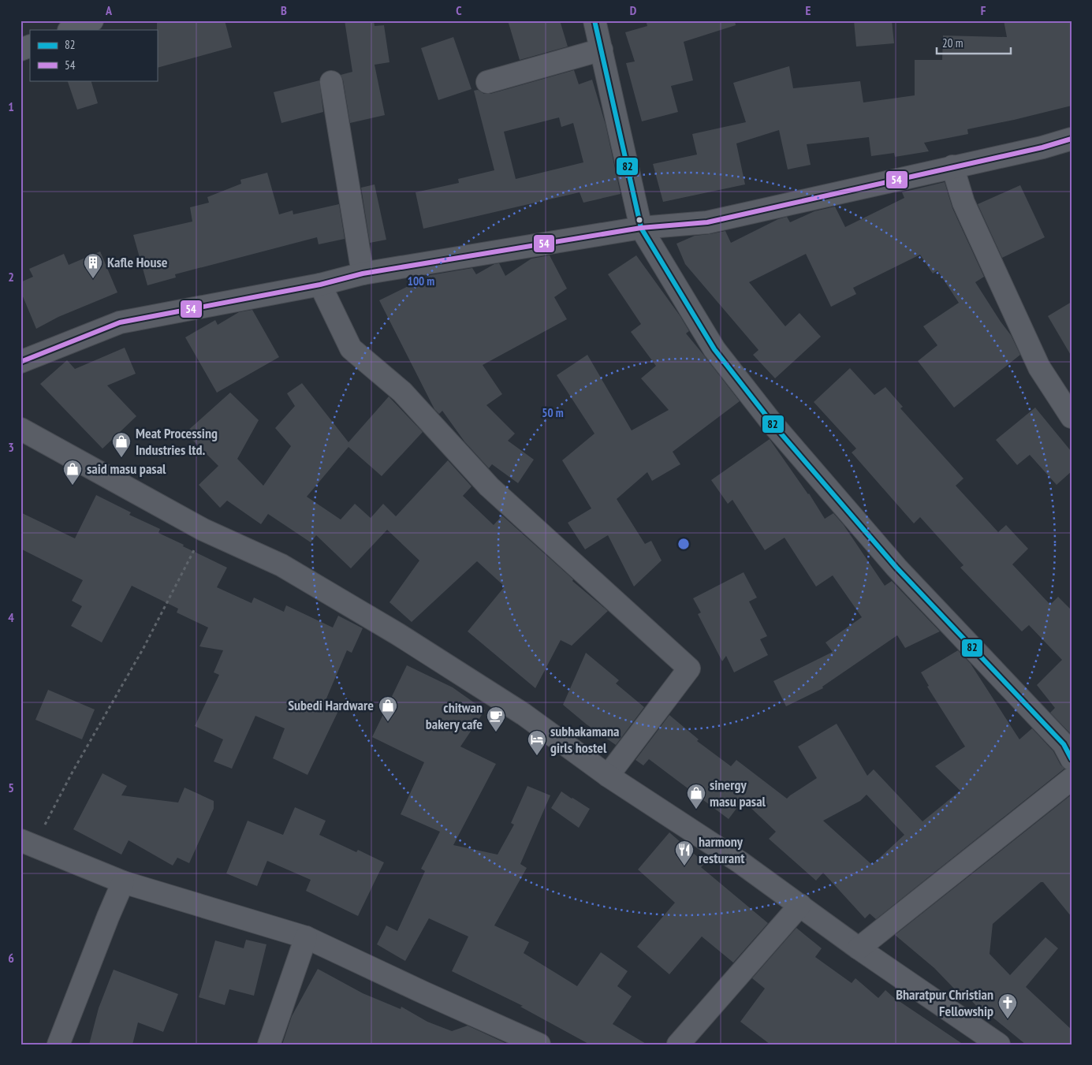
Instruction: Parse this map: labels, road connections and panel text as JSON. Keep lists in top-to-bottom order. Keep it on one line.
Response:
{"places":{"building":["Kafle House"],"shop":["Meat Processing Industries ltd.","said masu pasal","Subedi Hardware","sinergy masu pasal"],"cafe":["chitwan bakery cafe"],"hotel":["subhakamana girls hostel"],"restaurant":["harmony resturant"],"church":["Bharatpur Christian Fellowship"]},"lines":["transit line 82","transit line 54"],"legend":["82","54"],"scale_bar":"20 m","grid":{"columns":["A","B","C","D","E","F"],"rows":["1","2","3","4","5","6"]},"rings":["100 m","50 m"]}
